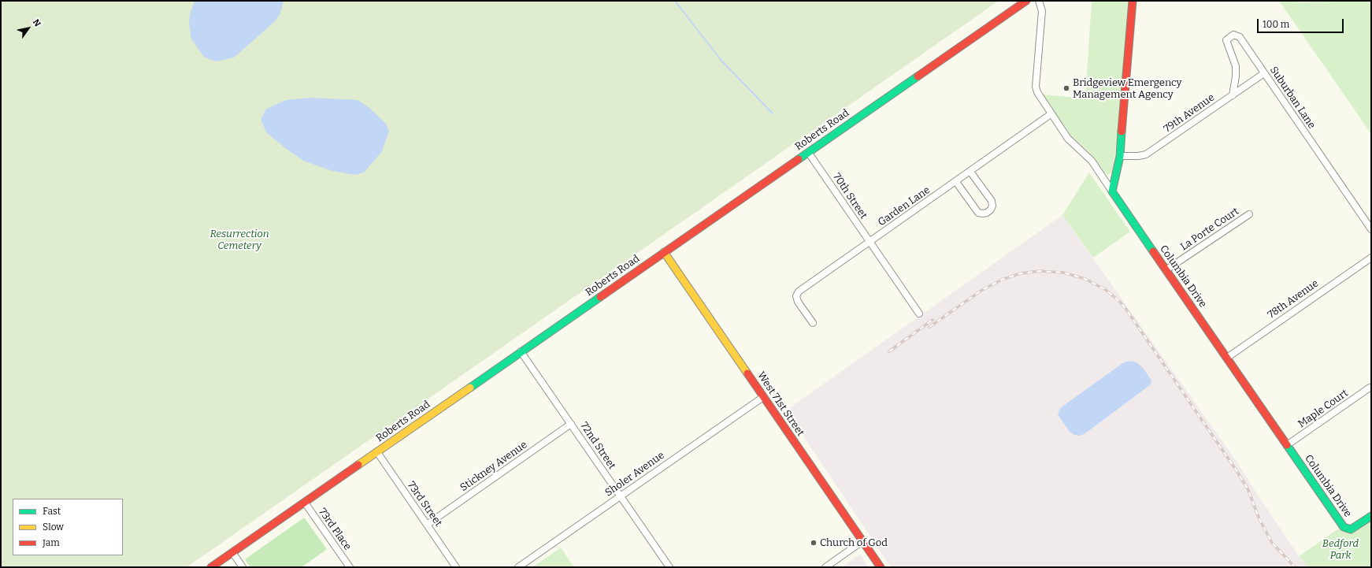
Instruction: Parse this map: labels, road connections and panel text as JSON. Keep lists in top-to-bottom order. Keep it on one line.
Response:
{"streets":{"street":["Suburban Lane","79th Avenue","Roberts Road","70th Street","Garden Lane","La Porte Court","Columbia Drive","78th Avenue","West 71st Street","Maple Court","72nd Street","Stickney Avenue","Sholer Avenue","73rd Street","73rd Place"]},"crossings":[["Suburban Lane","79th Avenue"],["Roberts Road","70th Street"],["Roberts Road","West 71st Street"],["Roberts Road","72nd Street"],["Roberts Road","73rd Street"],["Roberts Road","73rd Place"],["70th Street","Garden Lane"],["La Porte Court","Columbia Drive"],["Columbia Drive","78th Avenue"],["Columbia Drive","Maple Court"],["West 71st Street","Sholer Avenue"],["72nd Street","Stickney Avenue"],["72nd Street","Sholer Avenue"],["Stickney Avenue","73rd Street"]],"parks":["Resurrection Cemetery","Bedford Park"],"places":["Bridgeview Emergency Management Agency","Church of God"],"legend":["Fast","Slow","Jam"],"scale_bar":"100 m","north":"top right"}
